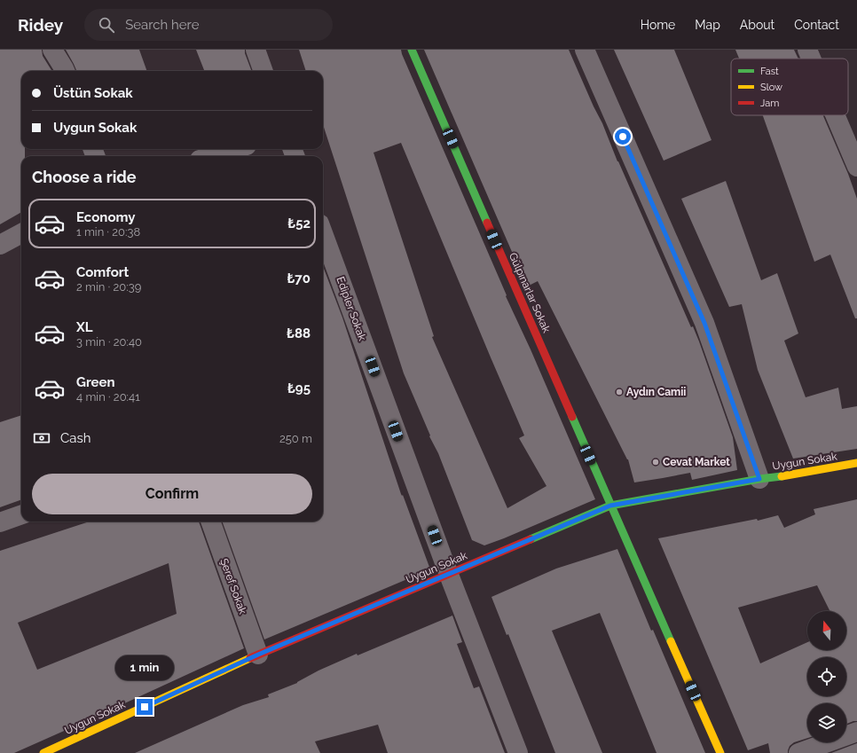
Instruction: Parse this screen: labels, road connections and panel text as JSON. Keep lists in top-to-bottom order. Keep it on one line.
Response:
{"streets":{"street":["Gülpınarlar Sokak","Edipler Sokak","Uygun Sokak","Şeref Sokak"]},"crossings":[["Gülpınarlar Sokak","Uygun Sokak"],["Edipler Sokak","Uygun Sokak"],["Uygun Sokak","Şeref Sokak"]],"places":["Aydın Camii","Cevat Market"],"legend":["Fast","Slow","Jam"],"north":"top","page":{"header":"Ridey","search":"Search here","nav":["Home","Map","About","Contact"],"banner":["Üstün Sokak","Uygun Sokak"],"heading":"Choose a ride","list":[{"name":"Economy","note":"1 min · 20:38","value":"₺52"},{"name":"Comfort","note":"2 min · 20:39","value":"₺70"},{"name":"XL","note":"3 min · 20:40","value":"₺88"},{"name":"Green","note":"4 min · 20:41","value":"₺95"}],"pay":["Cash","250 m"],"buttons":"Confirm","bubble":"1 min"}}
